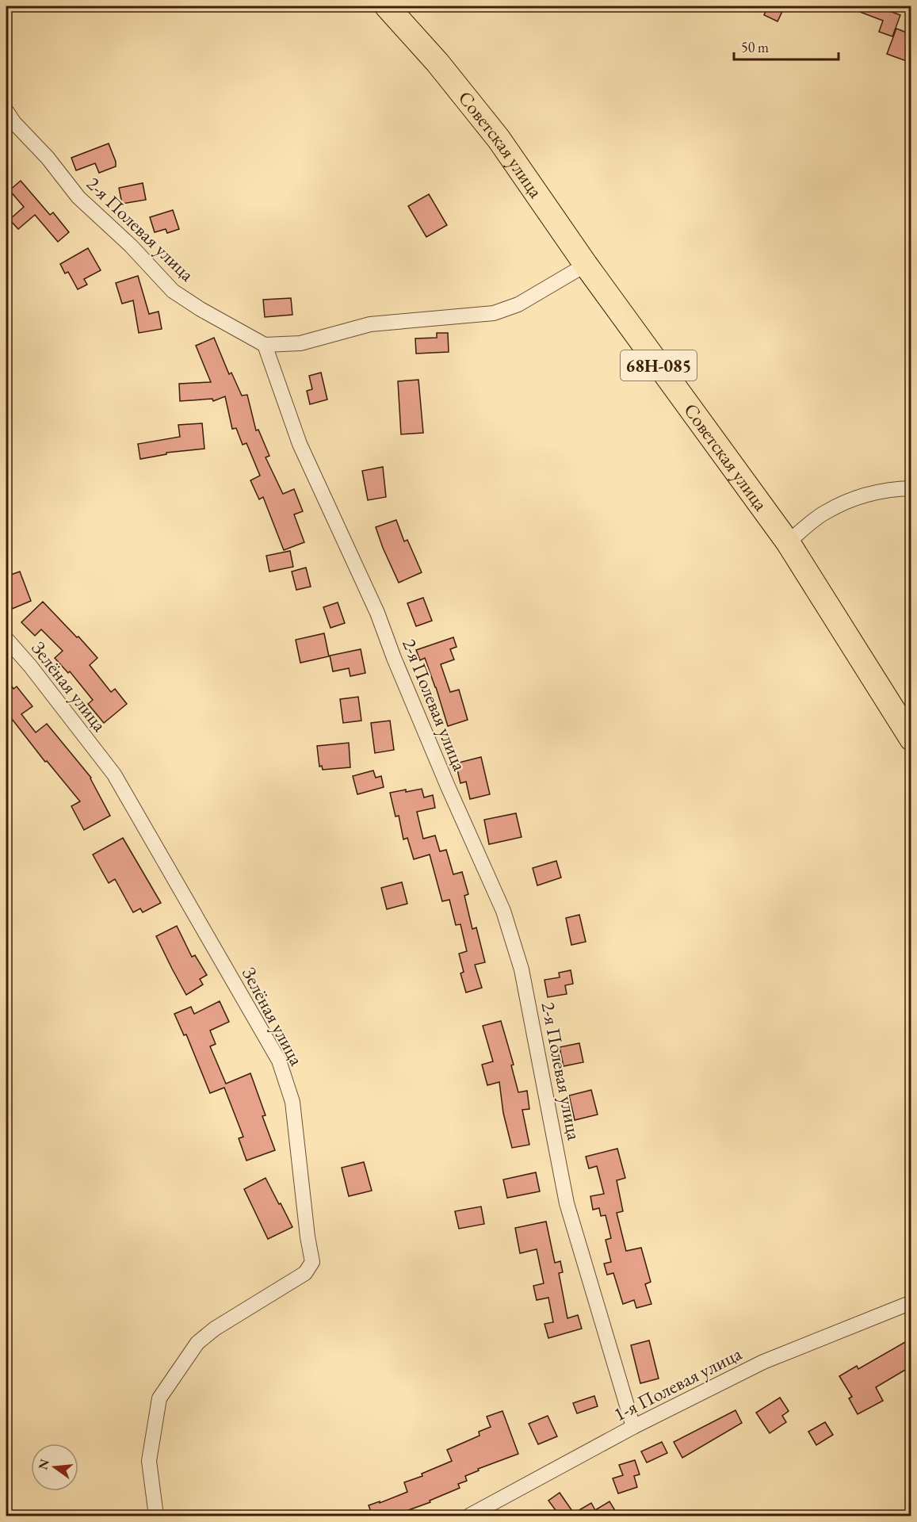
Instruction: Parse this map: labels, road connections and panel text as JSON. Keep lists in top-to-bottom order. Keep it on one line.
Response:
{"streets":{"main road":["Советская улица","68Н-085"],"street":["2-я Полевая улица","Зелёная улица","1-я Полевая улица"]},"crossings":[["2-я Полевая улица","1-я Полевая улица"]],"scale_bar":"50 m","north":"left"}
